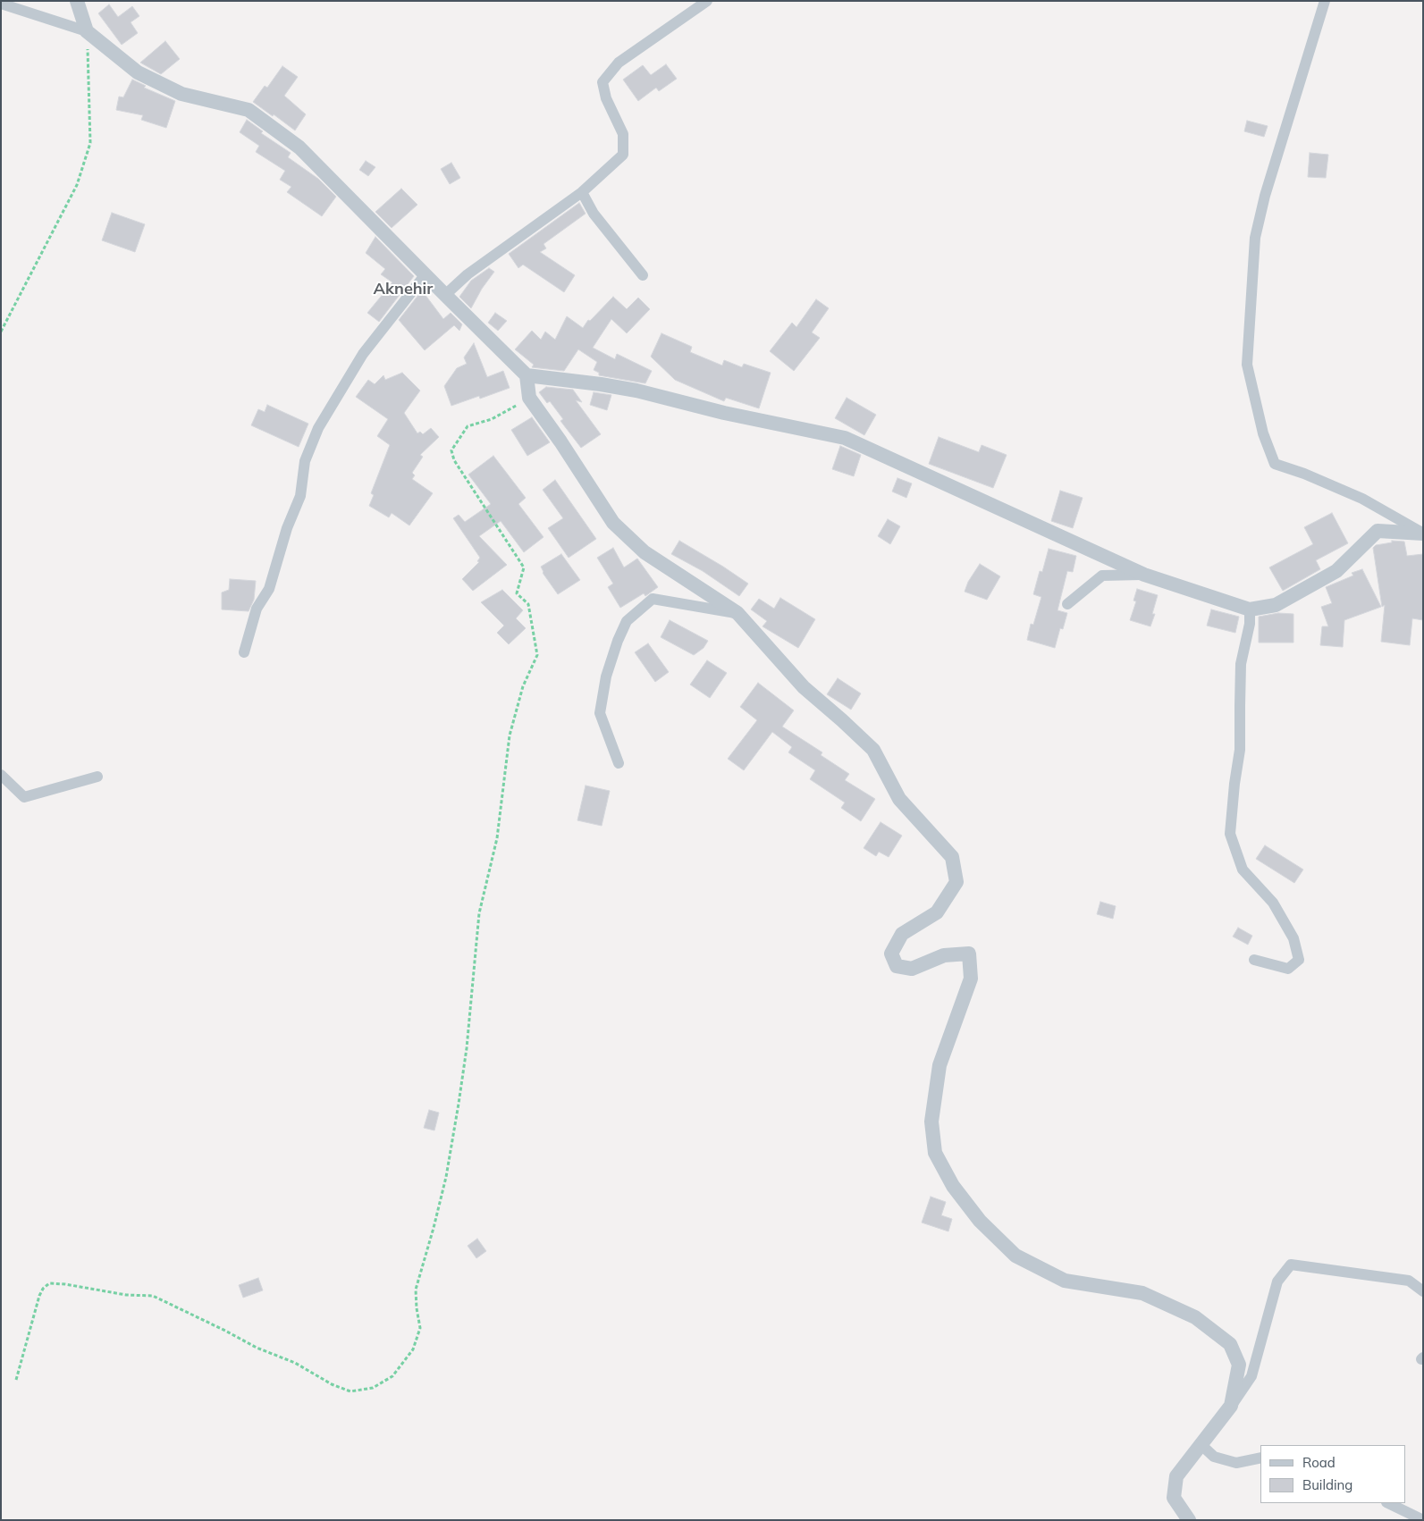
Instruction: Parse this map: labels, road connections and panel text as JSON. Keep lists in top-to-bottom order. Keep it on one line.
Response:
{"districts":["Aknehir"],"legend":["Road","Building"]}
